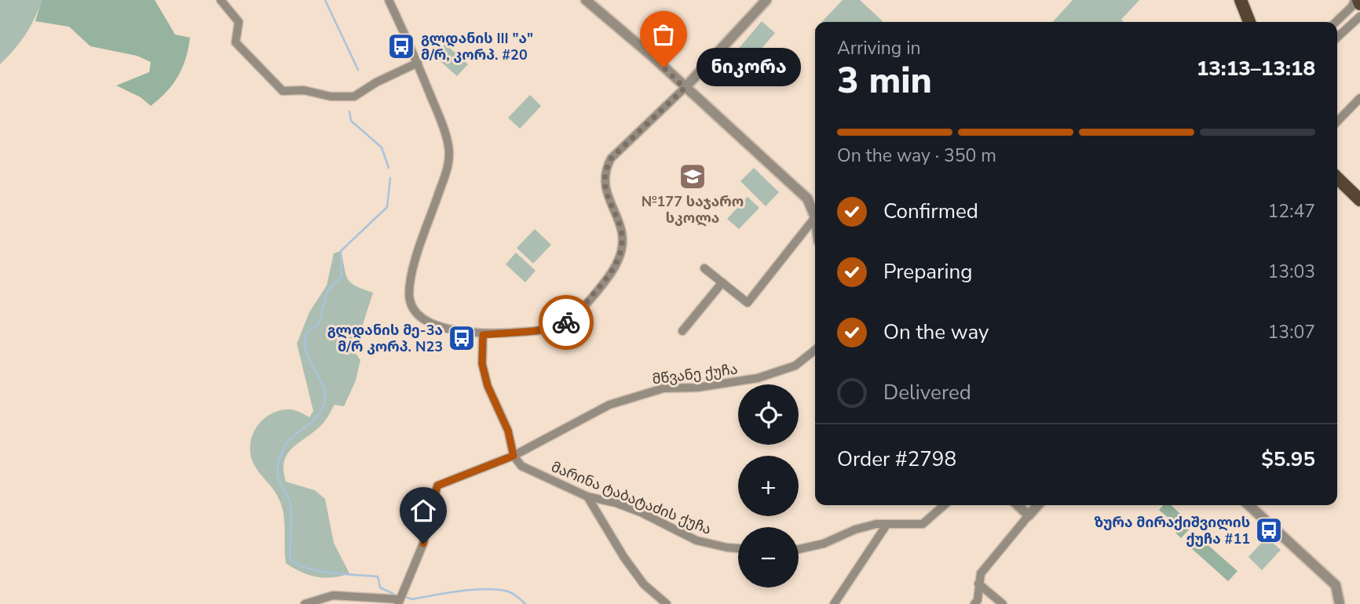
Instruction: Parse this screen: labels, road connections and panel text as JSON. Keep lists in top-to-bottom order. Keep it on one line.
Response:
{"streets":{"street":["მწვანე ქუჩა","მარინა ტაბატაძის ქუჩა"]},"crossings":[["მწვანე ქუჩა","მარინა ტაბატაძის ქუჩა"]],"places":{"bus stop":["გლდანის III \"ა\" მ/რ, კორპ. #20","გლდანის მე-3ა მ/რ კორპ. N23","ზურა მირაქიშვილის ქუჩა #11"],"other":["ნიკორა"],"school or university":["№177 საჯარო სკოლა"]},"page":{"heading":["3 min","Arriving in","13:13–13:18"],"panel":["Order #2798","$5.95"],"bubble":"ნიკორა","bar":"On the way · 350 m","list":[["Confirmed","12:47"],["Preparing","13:03"],["On the way","13:07"],"Delivered"],"map_buttons":["+","−"]}}
